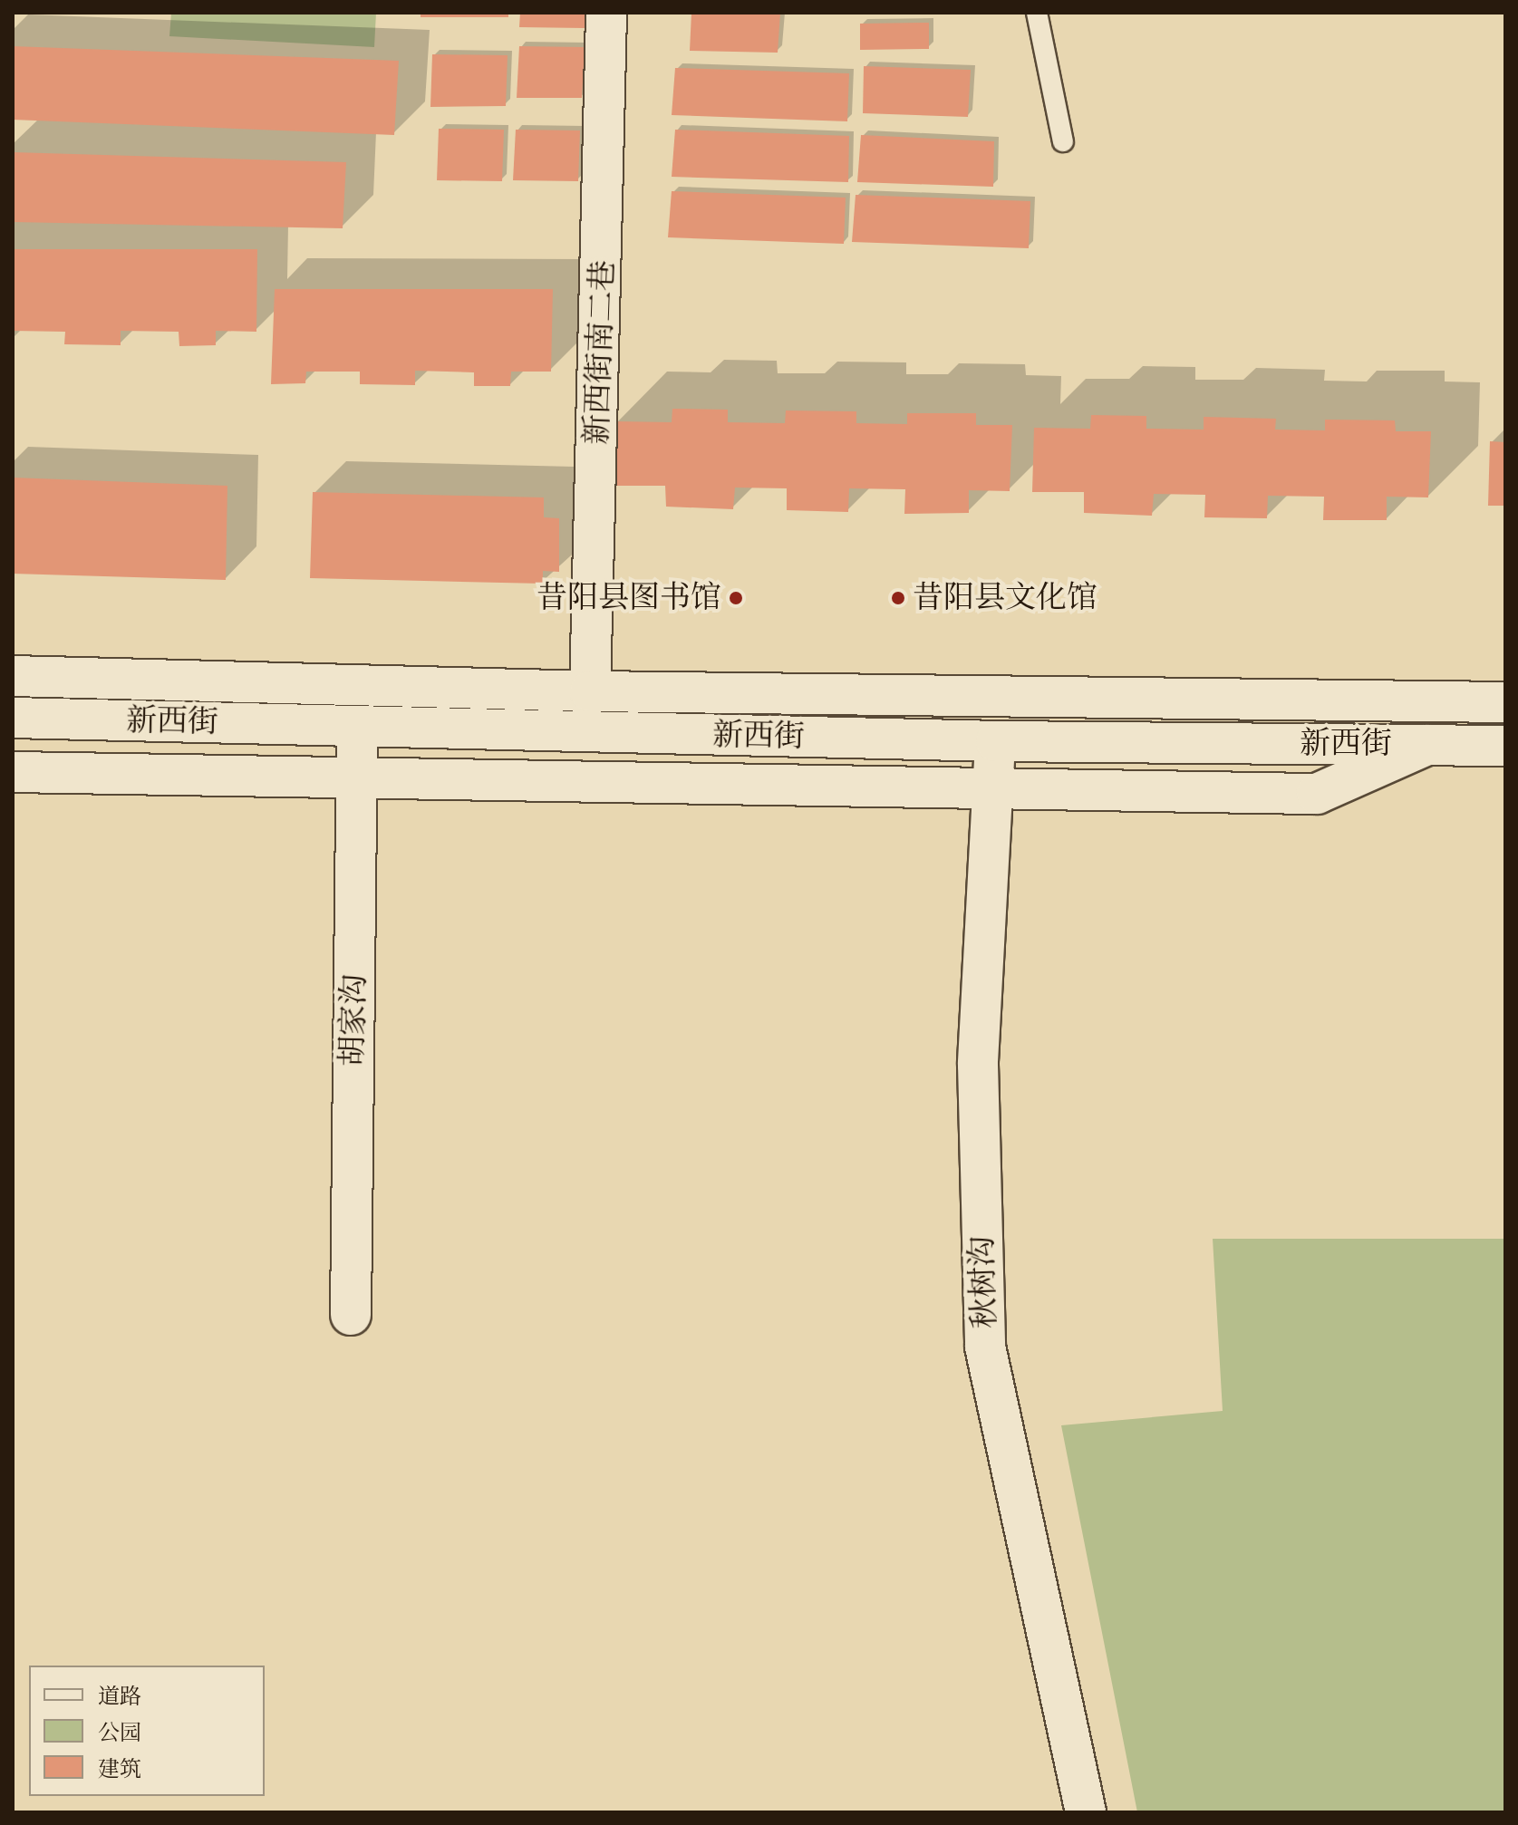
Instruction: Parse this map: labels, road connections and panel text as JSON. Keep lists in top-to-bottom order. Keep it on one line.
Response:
{"streets":{"street":["新西街南二巷","新西街","胡家沟","秋树沟"]},"crossings":[["新西街南二巷","新西街"],["新西街","胡家沟"],["新西街","秋树沟"]],"places":["昔阳县图书馆","昔阳县文化馆"],"legend":["道路","公园","建筑"]}
